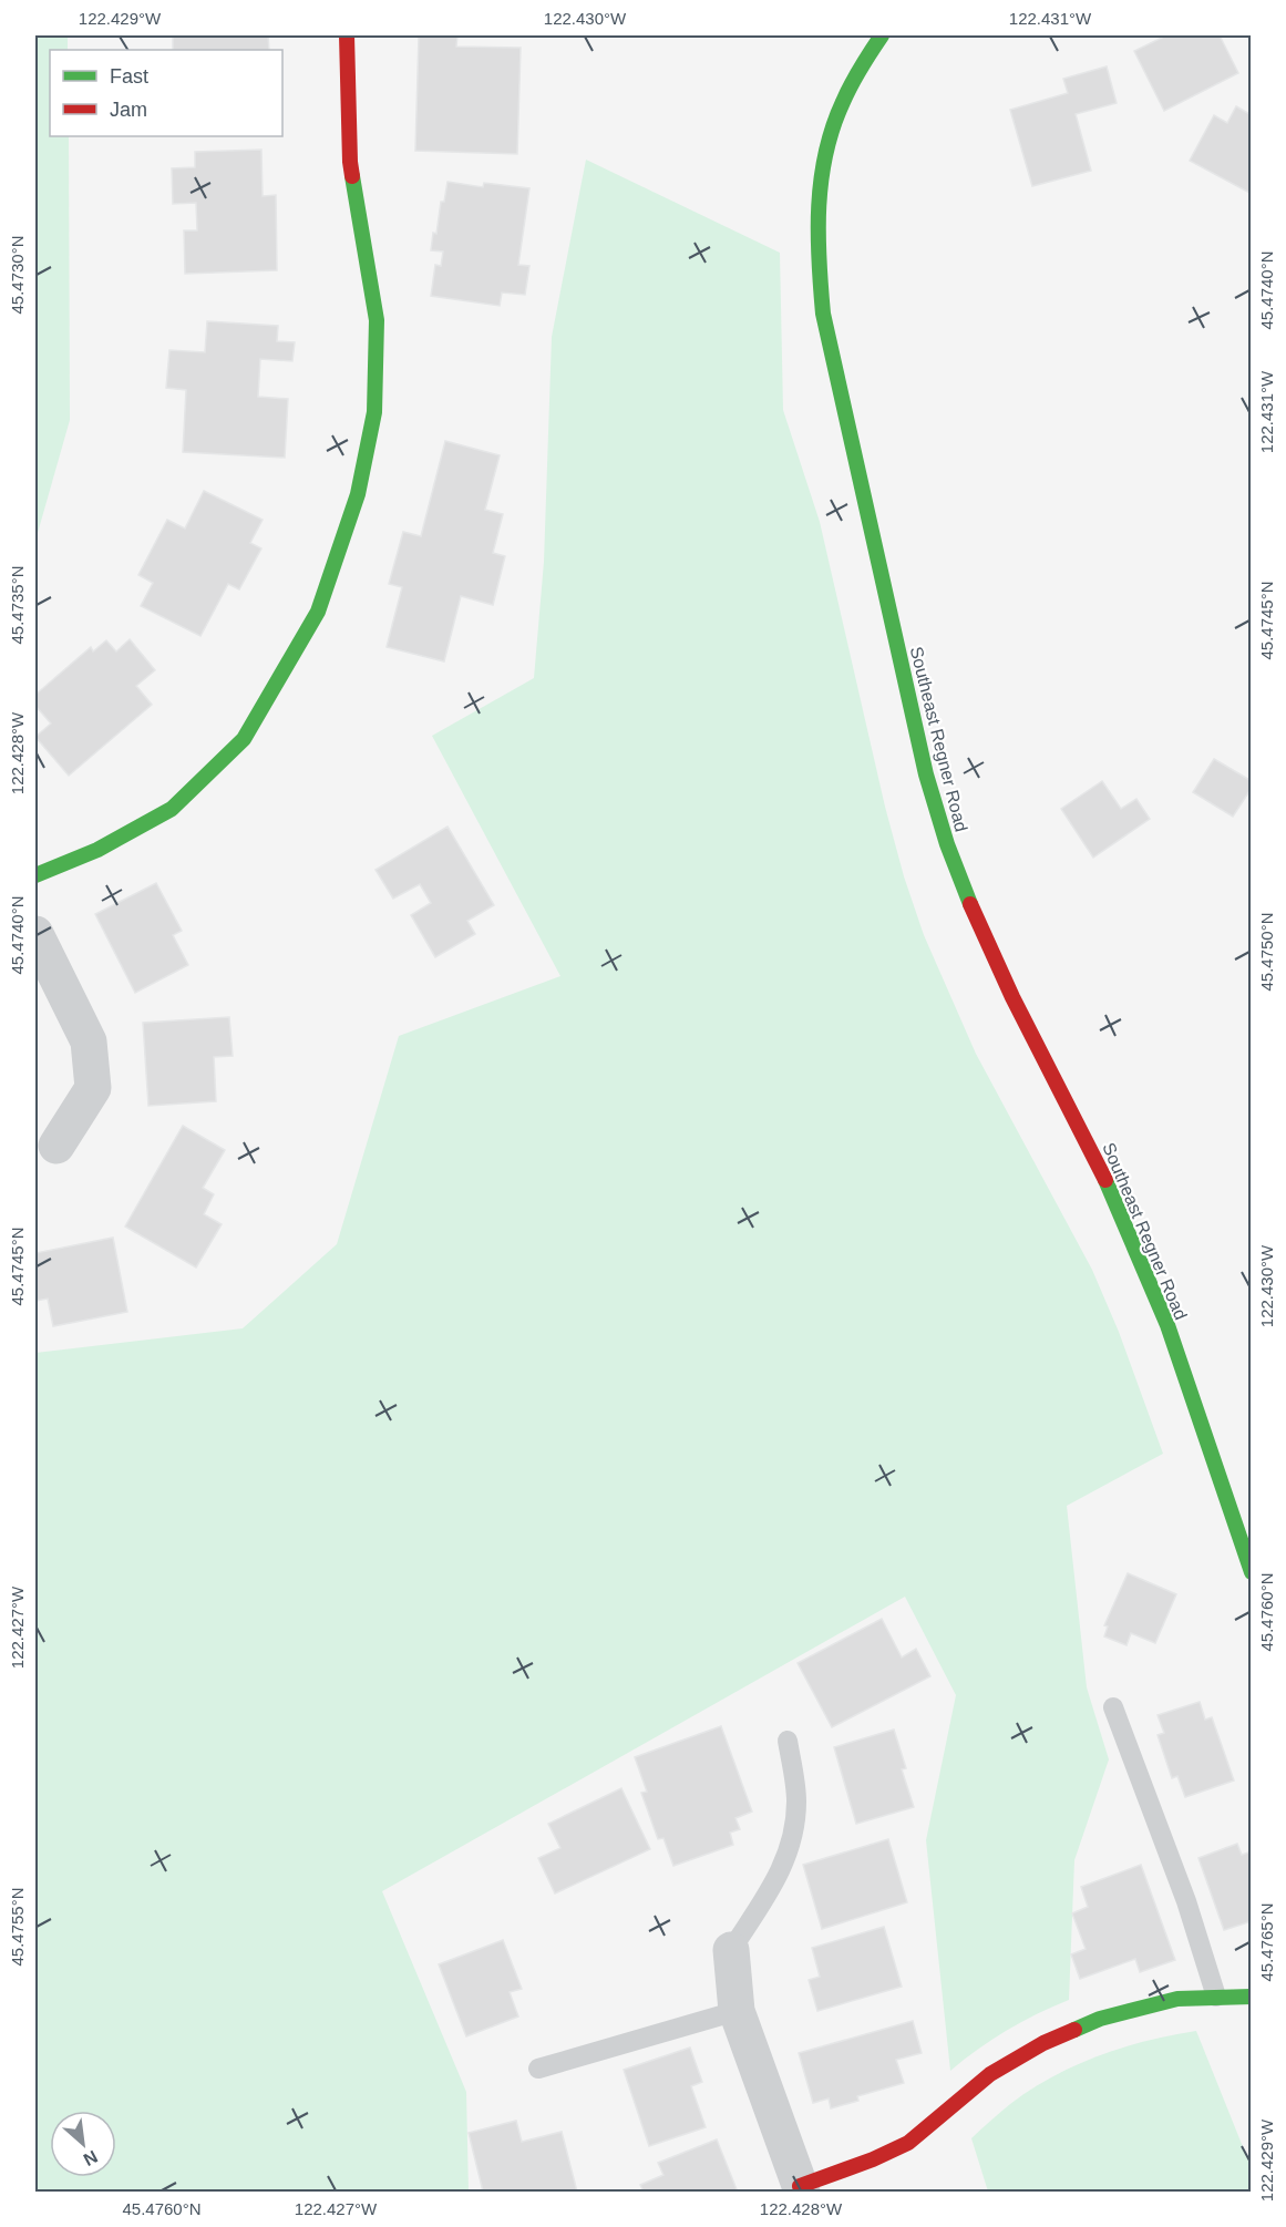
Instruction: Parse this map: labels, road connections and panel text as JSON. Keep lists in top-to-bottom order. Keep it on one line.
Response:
{"streets":{"street":["Southeast Regner Road"]},"legend":["Fast","Jam"],"north":"bottom right","coordinates":["122.429°W","122.430°W","122.431°W","45.4730°N","45.4740°N","45.4735°N","45.4745°N","122.428°W","45.4750°N","45.4760°N","122.427°W","45.4755°N","45.4765°N"]}
